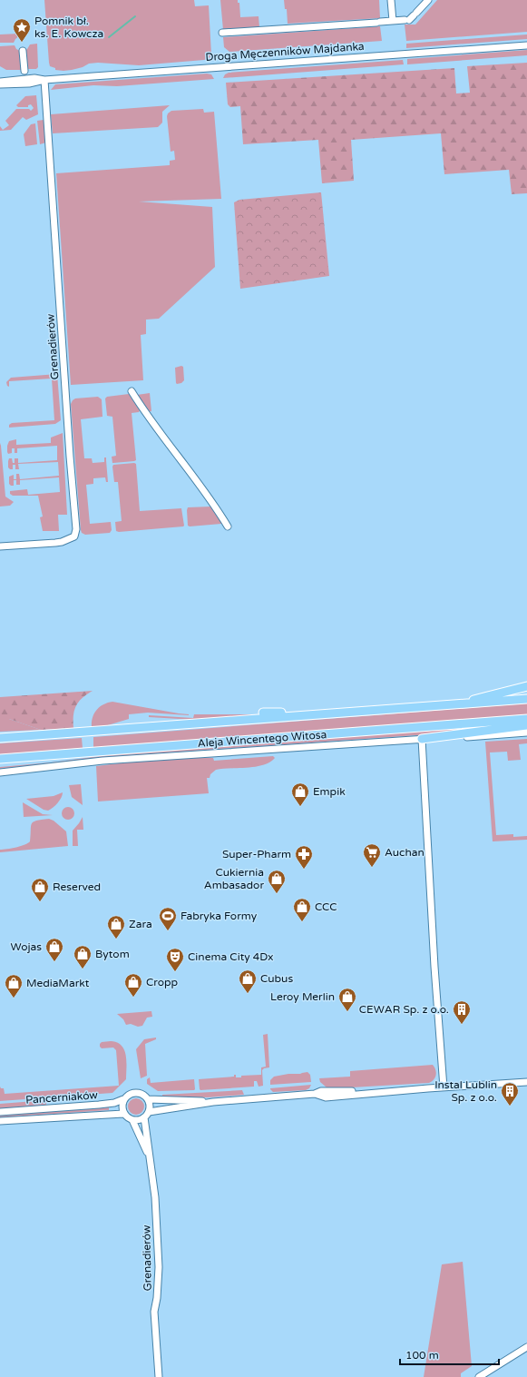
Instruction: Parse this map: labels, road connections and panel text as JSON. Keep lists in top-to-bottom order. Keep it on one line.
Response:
{"streets":{"main road":["Aleja Wincentego Witosa"],"street":["Droga Męczenników Majdanka","Grenadierów","Pancerniaków"]},"crossings":[["Droga Męczenników Majdanka","Grenadierów"],["Grenadierów","Pancerniaków"]],"places":{"place":["Pomnik bł. ks. E. Kowcza"],"shop":["Empik","Cukiernia Ambasador","Reserved","CCC","Zara","Wojas","Bytom","Cubus","Cropp","MediaMarkt","Leroy Merlin"],"supermarket":["Auchan"],"pharmacy":["Super-Pharm"],"sports":["Fabryka Formy"],"theatre":["Cinema City 4Dx"],"building":["CEWAR Sp. z o.o.","Instal Lublin Sp. z o.o."]},"scale_bar":"100 m"}
